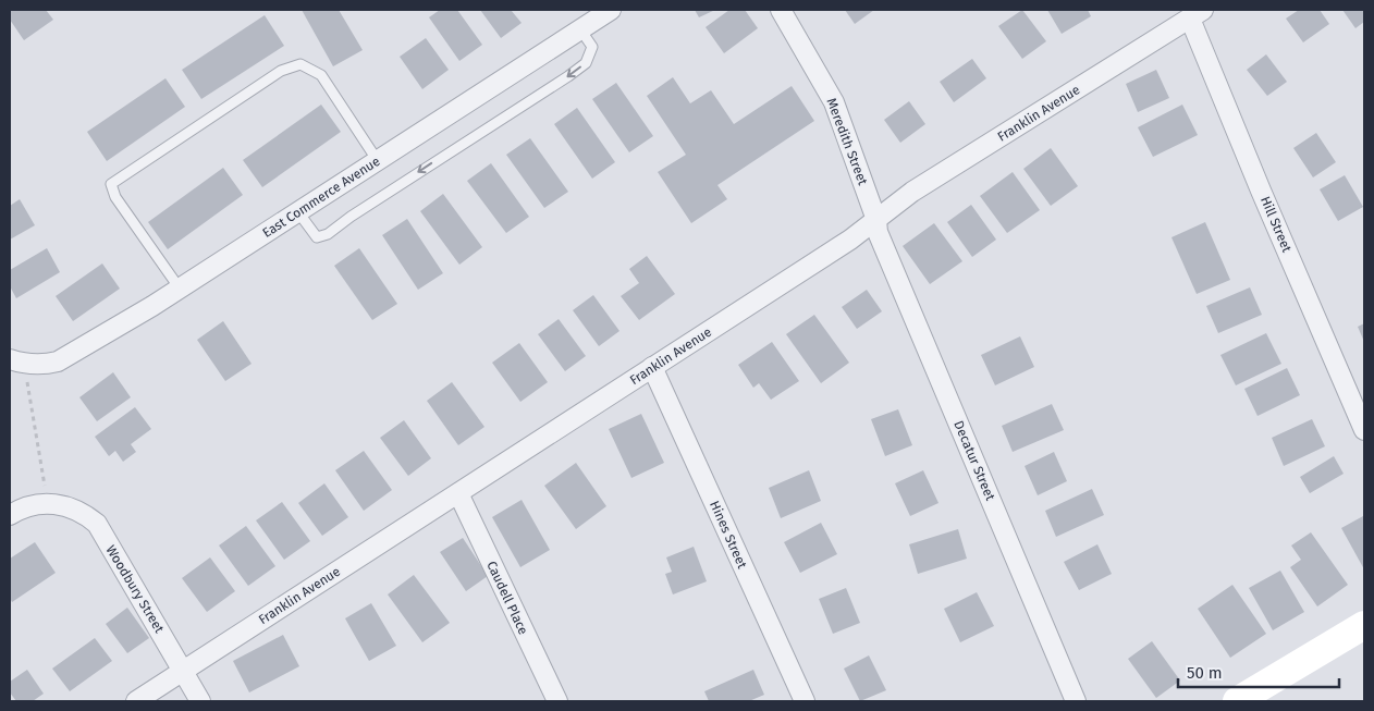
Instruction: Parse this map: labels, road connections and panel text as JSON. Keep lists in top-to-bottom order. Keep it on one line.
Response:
{"streets":{"street":["Franklin Avenue","Meredith Street","East Commerce Avenue","Hill Street","Decatur Street","Hines Street","Woodbury Street","Caudell Place"]},"crossings":[["Franklin Avenue","Meredith Street"],["Franklin Avenue","Hill Street"],["Franklin Avenue","Decatur Street"],["Franklin Avenue","Hines Street"],["Franklin Avenue","Woodbury Street"],["Franklin Avenue","Caudell Place"],["Meredith Street","Decatur Street"]],"scale_bar":"50 m"}
